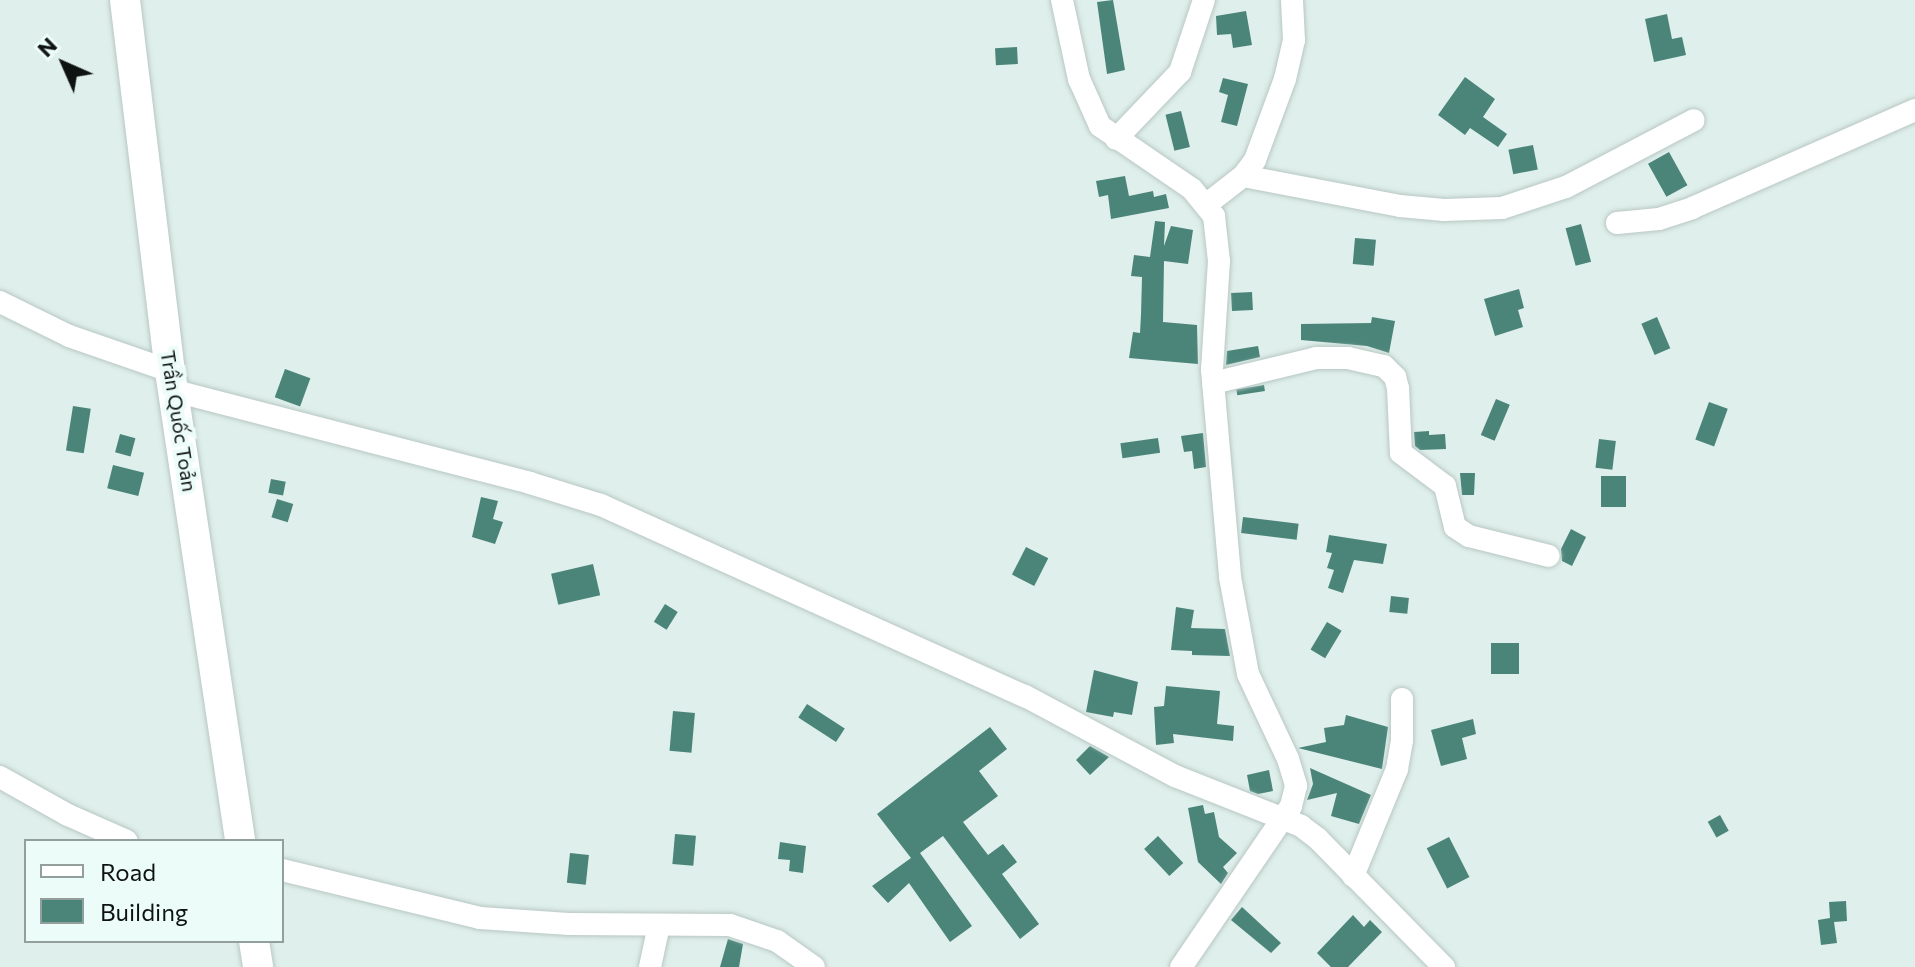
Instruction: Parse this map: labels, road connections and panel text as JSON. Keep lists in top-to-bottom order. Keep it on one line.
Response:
{"streets":{"main road":["Trần Quốc Toản"]},"legend":["Road","Building"],"north":"top left"}
